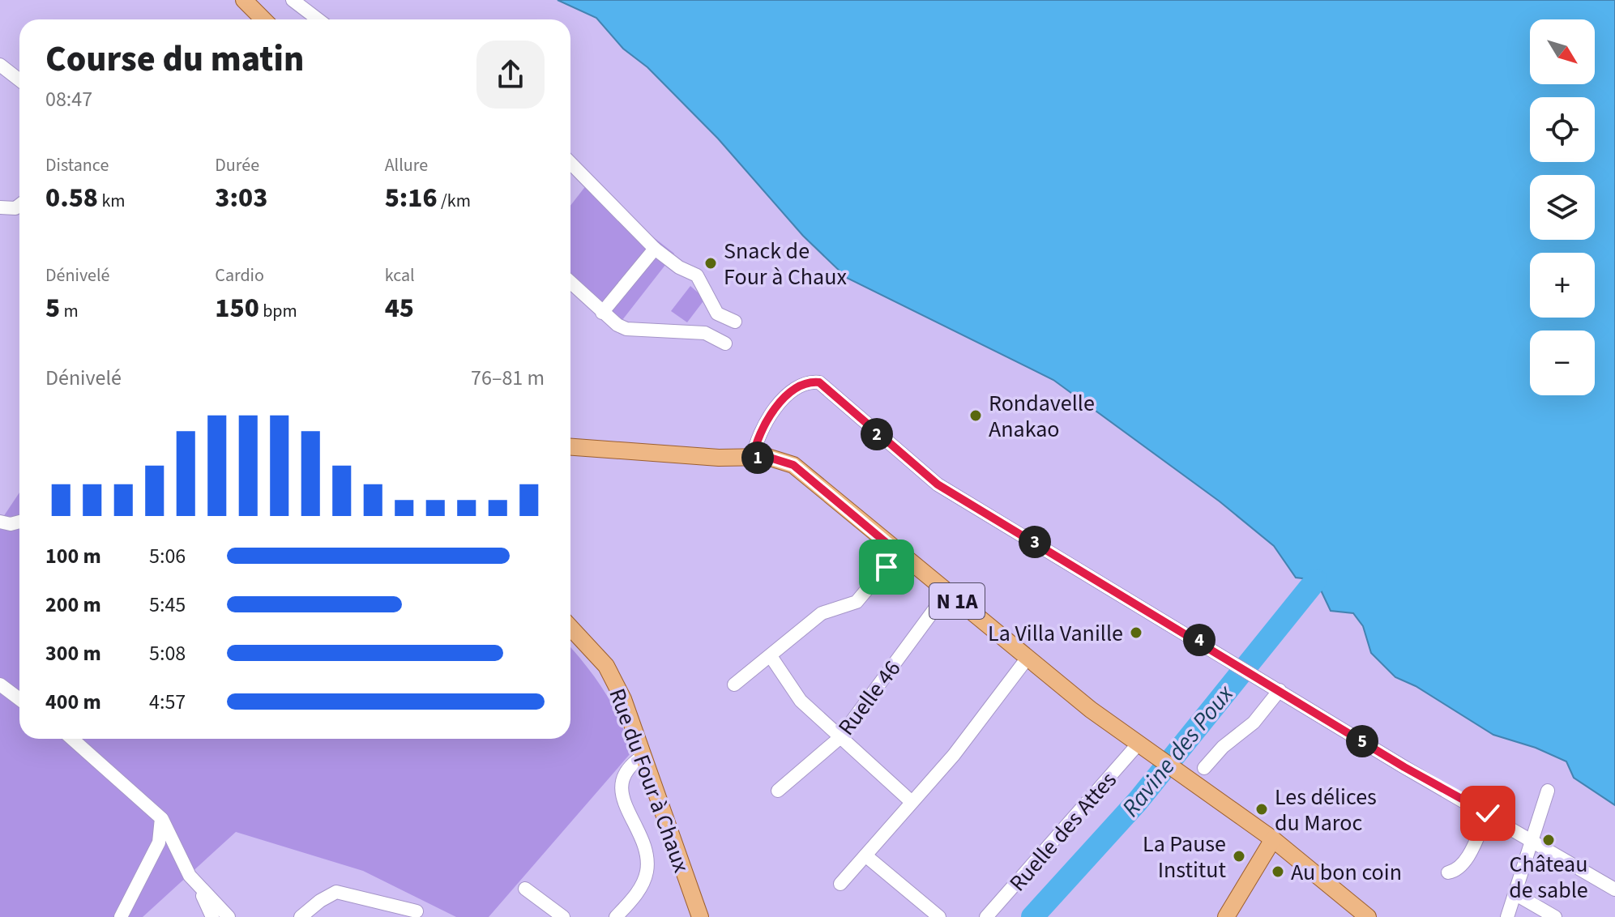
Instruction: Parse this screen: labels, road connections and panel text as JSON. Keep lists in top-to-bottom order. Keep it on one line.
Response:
{"streets":{"main road":["N 1A","Rue du Four à Chaux"],"street":["Ruelle 46","Ruelle des Attes"]},"crossings":[["N 1A","Ruelle 46"],["N 1A","Ruelle des Attes"]],"water":["Ravine des Poux"],"places":["Snack de Four à Chaux","Rondavelle Anakao","La Villa Vanille","Les délices du Maroc","Château de sable","La Pause Institut","Au bon coin"],"north":"bottom right","page":{"map_buttons":["+","−"],"heading":["Course du matin","08:47"],"stats":[["Distance","0.58 km"],["Durée","3:03"],["Allure","5:16 /km"],["Dénivelé","5 m"],["Cardio","150 bpm"],["kcal","45"]],"chart":["Dénivelé","76–81 m"],"pins":["2","1","3","4","5"],"list":[{"name":"100 m","note":"5:06"},{"name":"200 m","note":"5:45"},{"name":"300 m","note":"5:08"},{"name":"400 m","note":"4:57"}]}}
